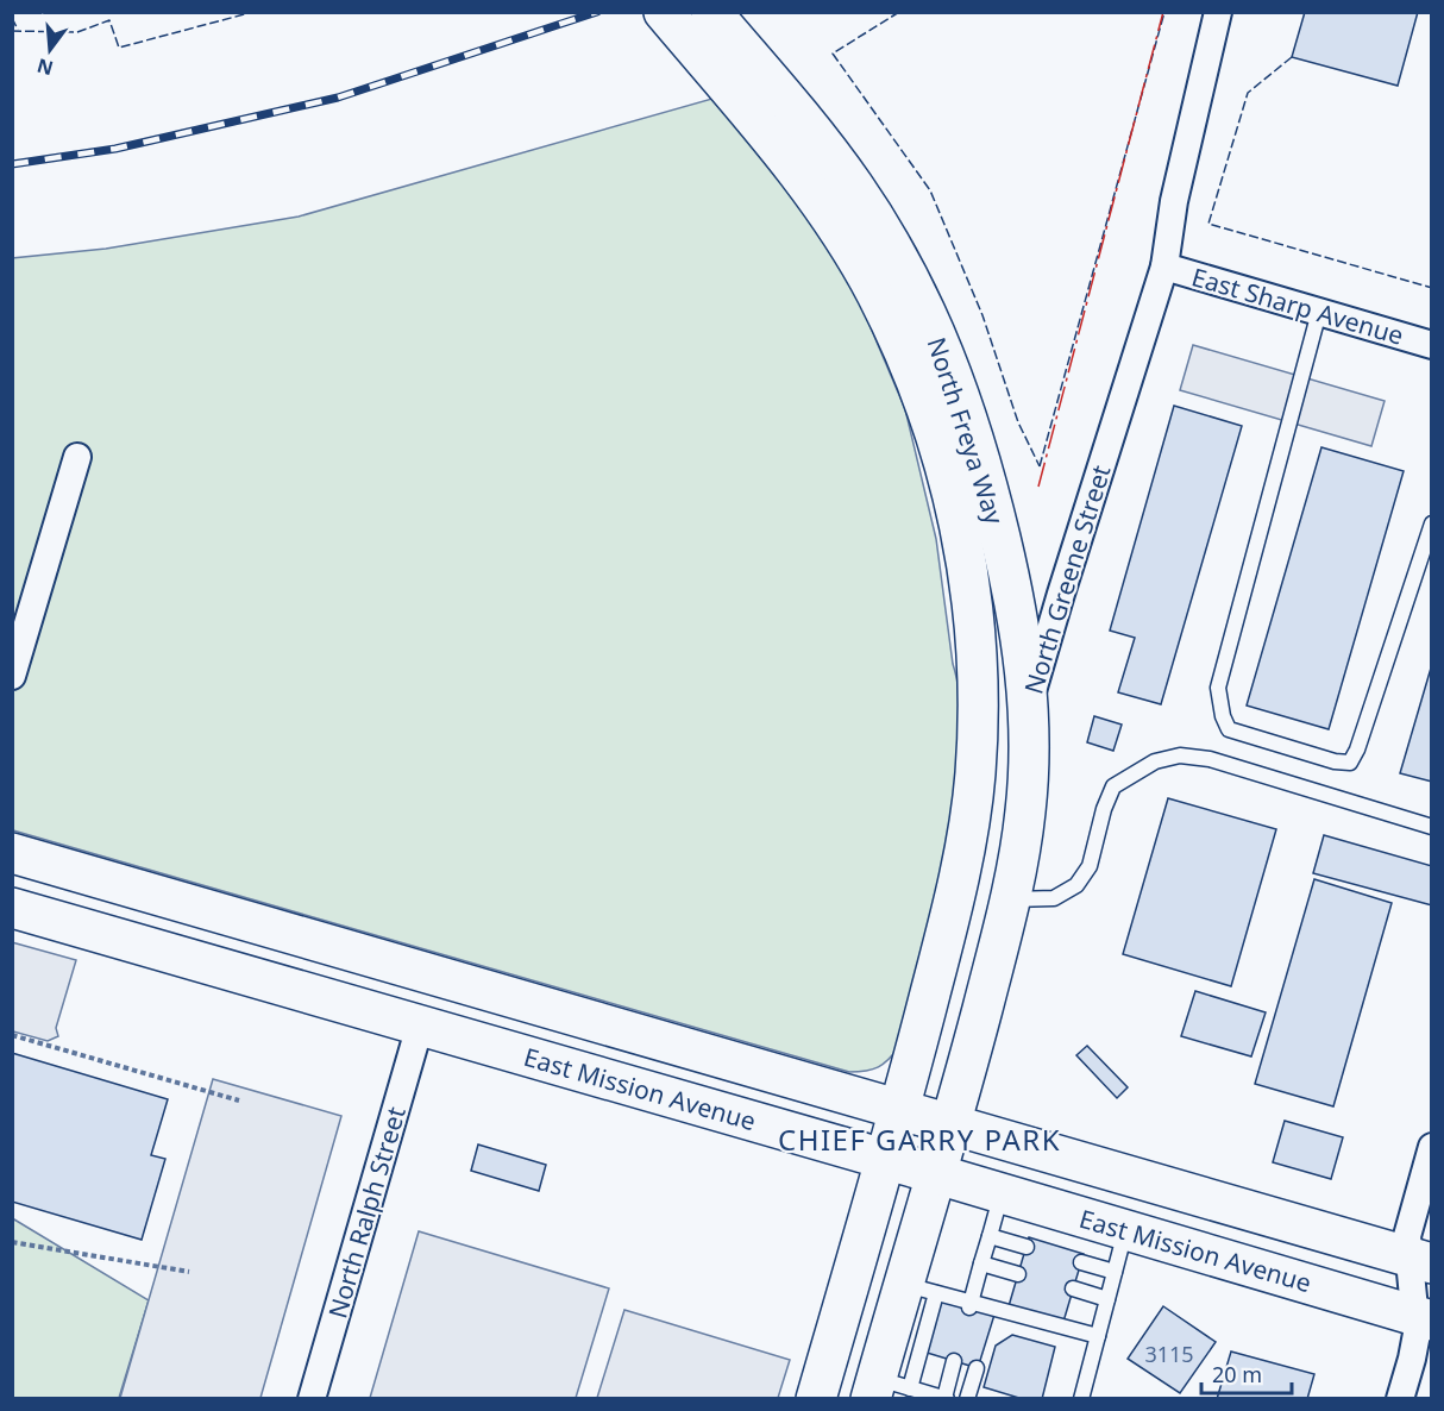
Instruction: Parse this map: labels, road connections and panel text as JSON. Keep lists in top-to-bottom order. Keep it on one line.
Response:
{"streets":{"main road":["North Freya Way","North Greene Street","East Mission Avenue"],"street":["East Sharp Avenue","North Ralph Street"]},"crossings":[["East Sharp Avenue","North Greene Street"],["North Freya Way","North Greene Street"],["North Freya Way","East Mission Avenue"],["North Greene Street","East Mission Avenue"],["East Mission Avenue","North Ralph Street"]],"districts":["CHIEF GARRY PARK"],"house_numbers":["3115"],"scale_bar":"20 m","north":"bottom"}
